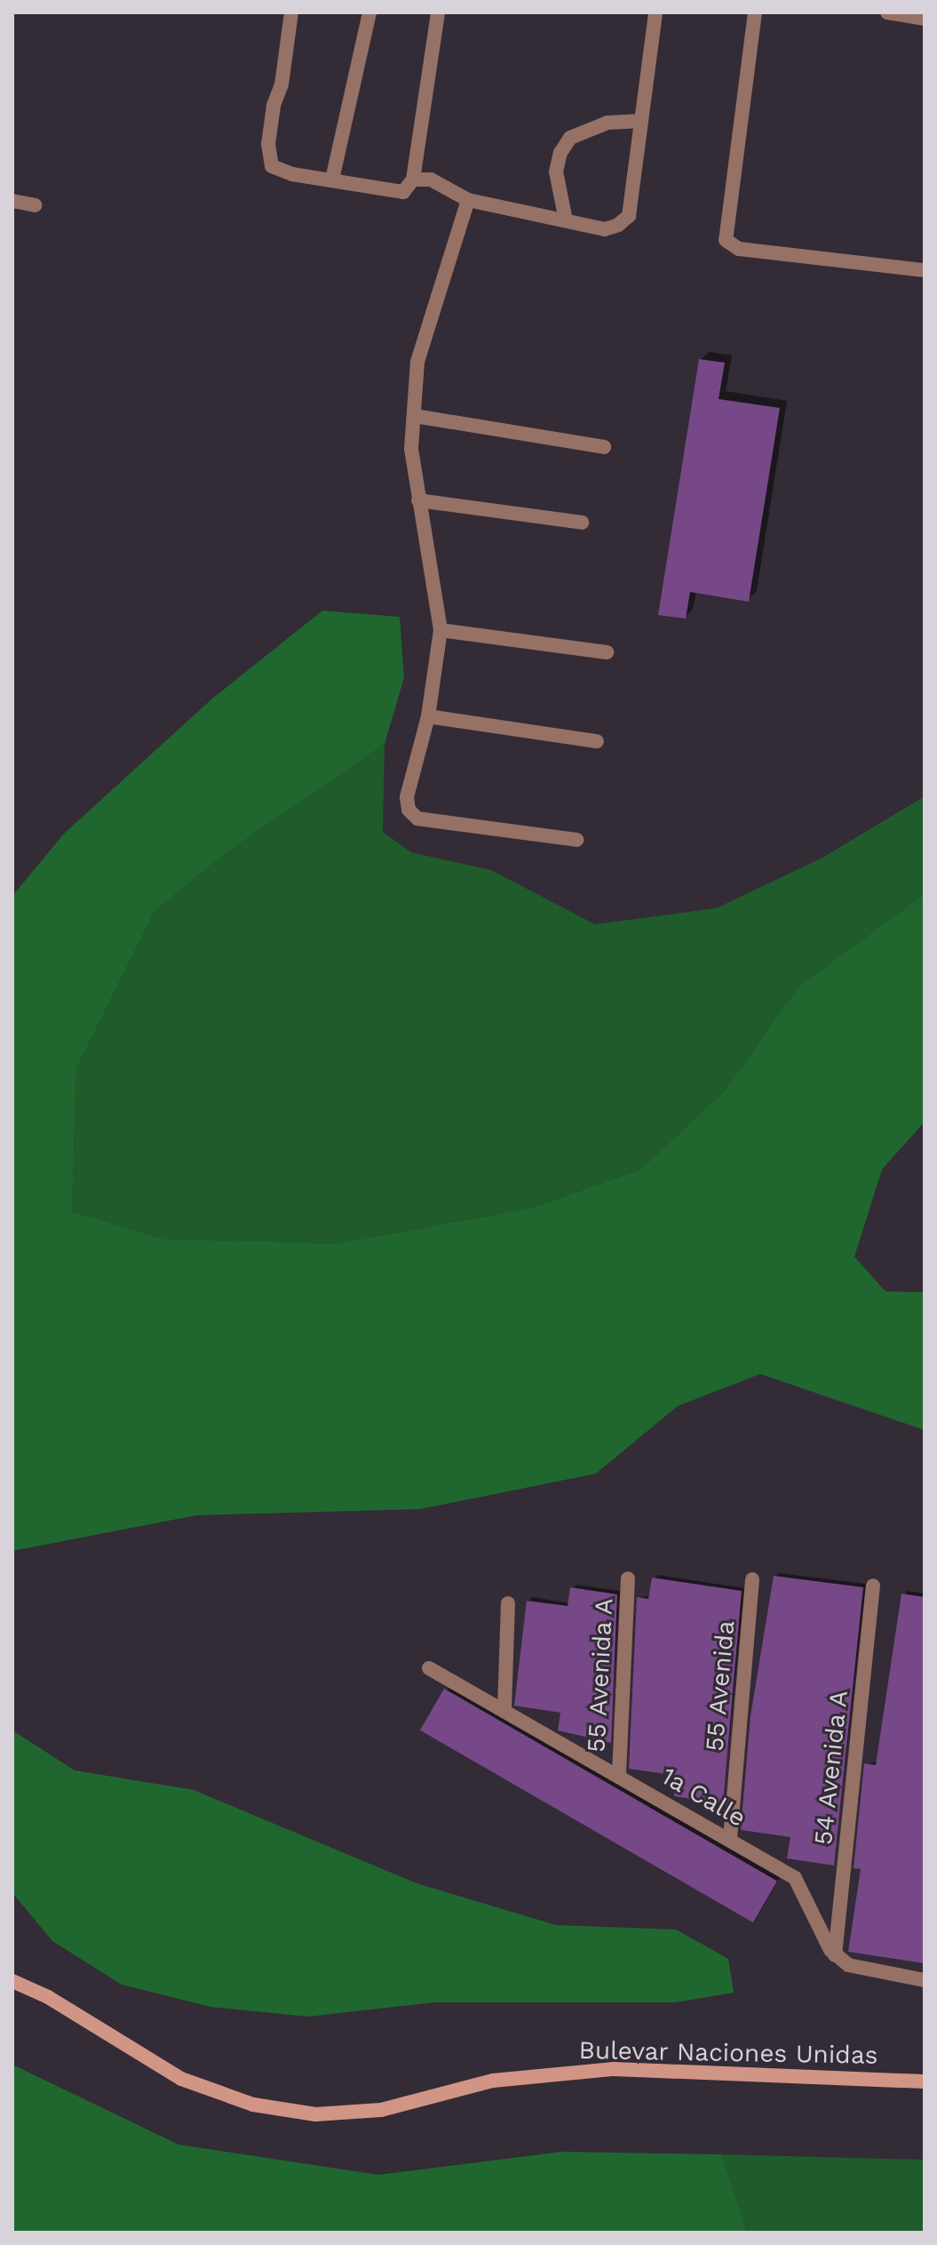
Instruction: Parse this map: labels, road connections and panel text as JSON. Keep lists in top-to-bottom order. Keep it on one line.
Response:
{"streets":{"main road":["Bulevar Naciones Unidas"],"street":["55 Avenida A","55 Avenida","54 Avenida A","1a Calle"]},"crossings":[["55 Avenida A","1a Calle"],["55 Avenida","1a Calle"],["54 Avenida A","1a Calle"]]}
